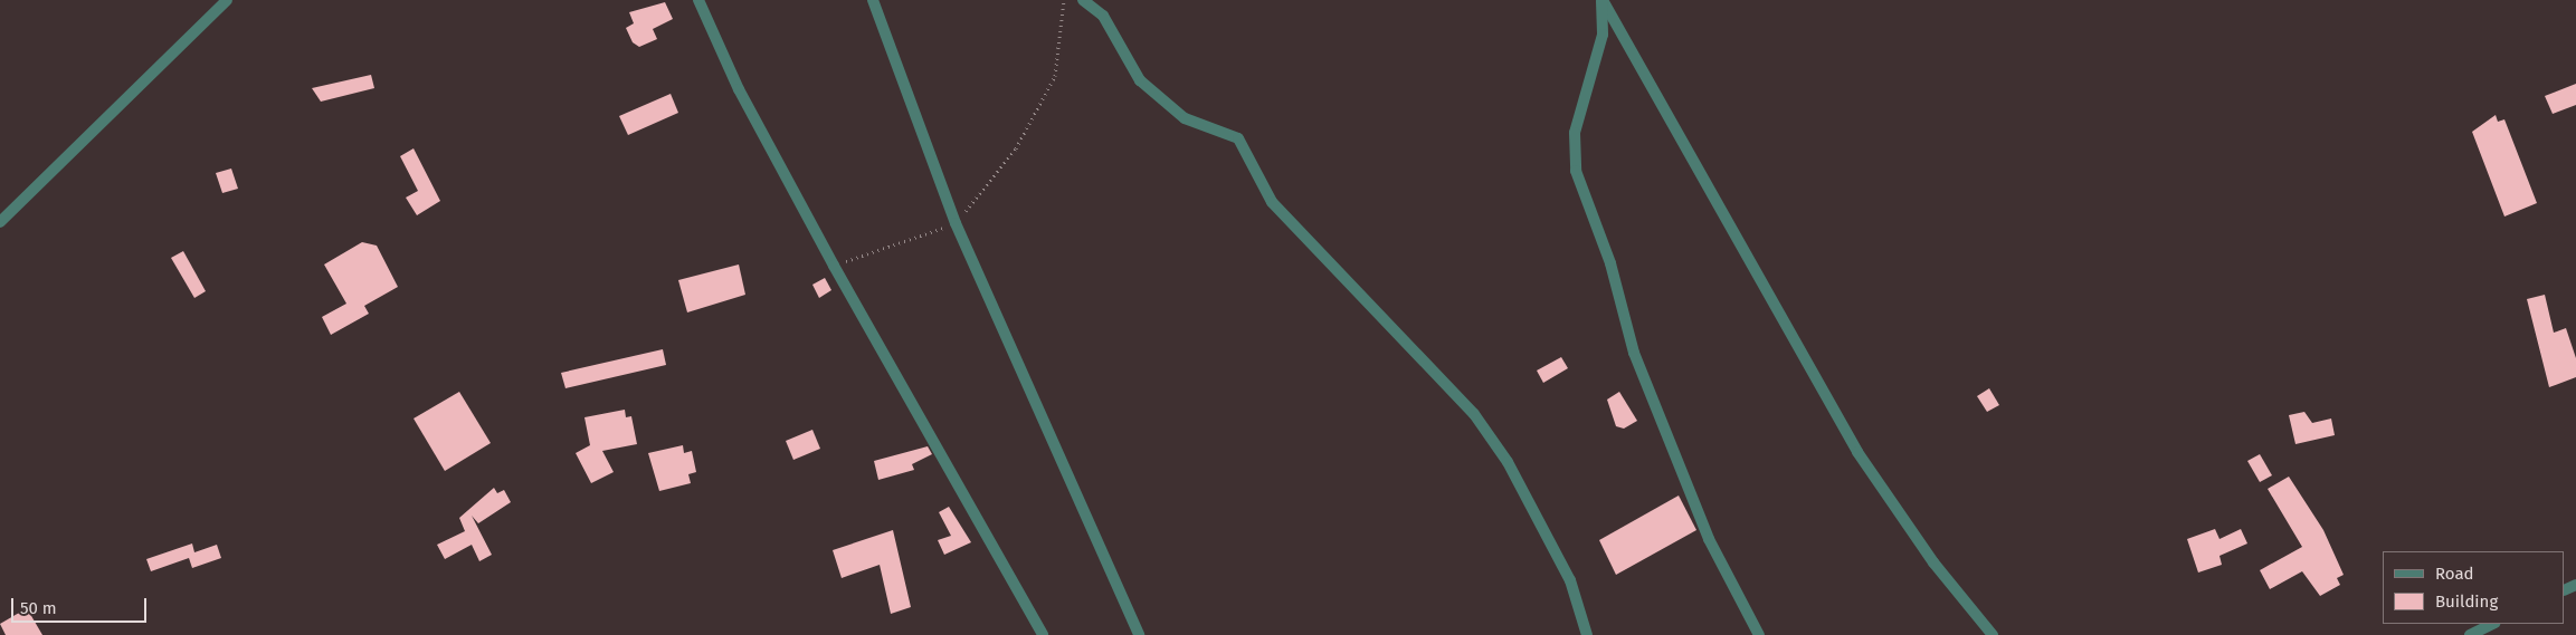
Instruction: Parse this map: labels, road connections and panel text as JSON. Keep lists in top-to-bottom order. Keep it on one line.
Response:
{"legend":["Road","Building"],"scale_bar":"50 m"}
